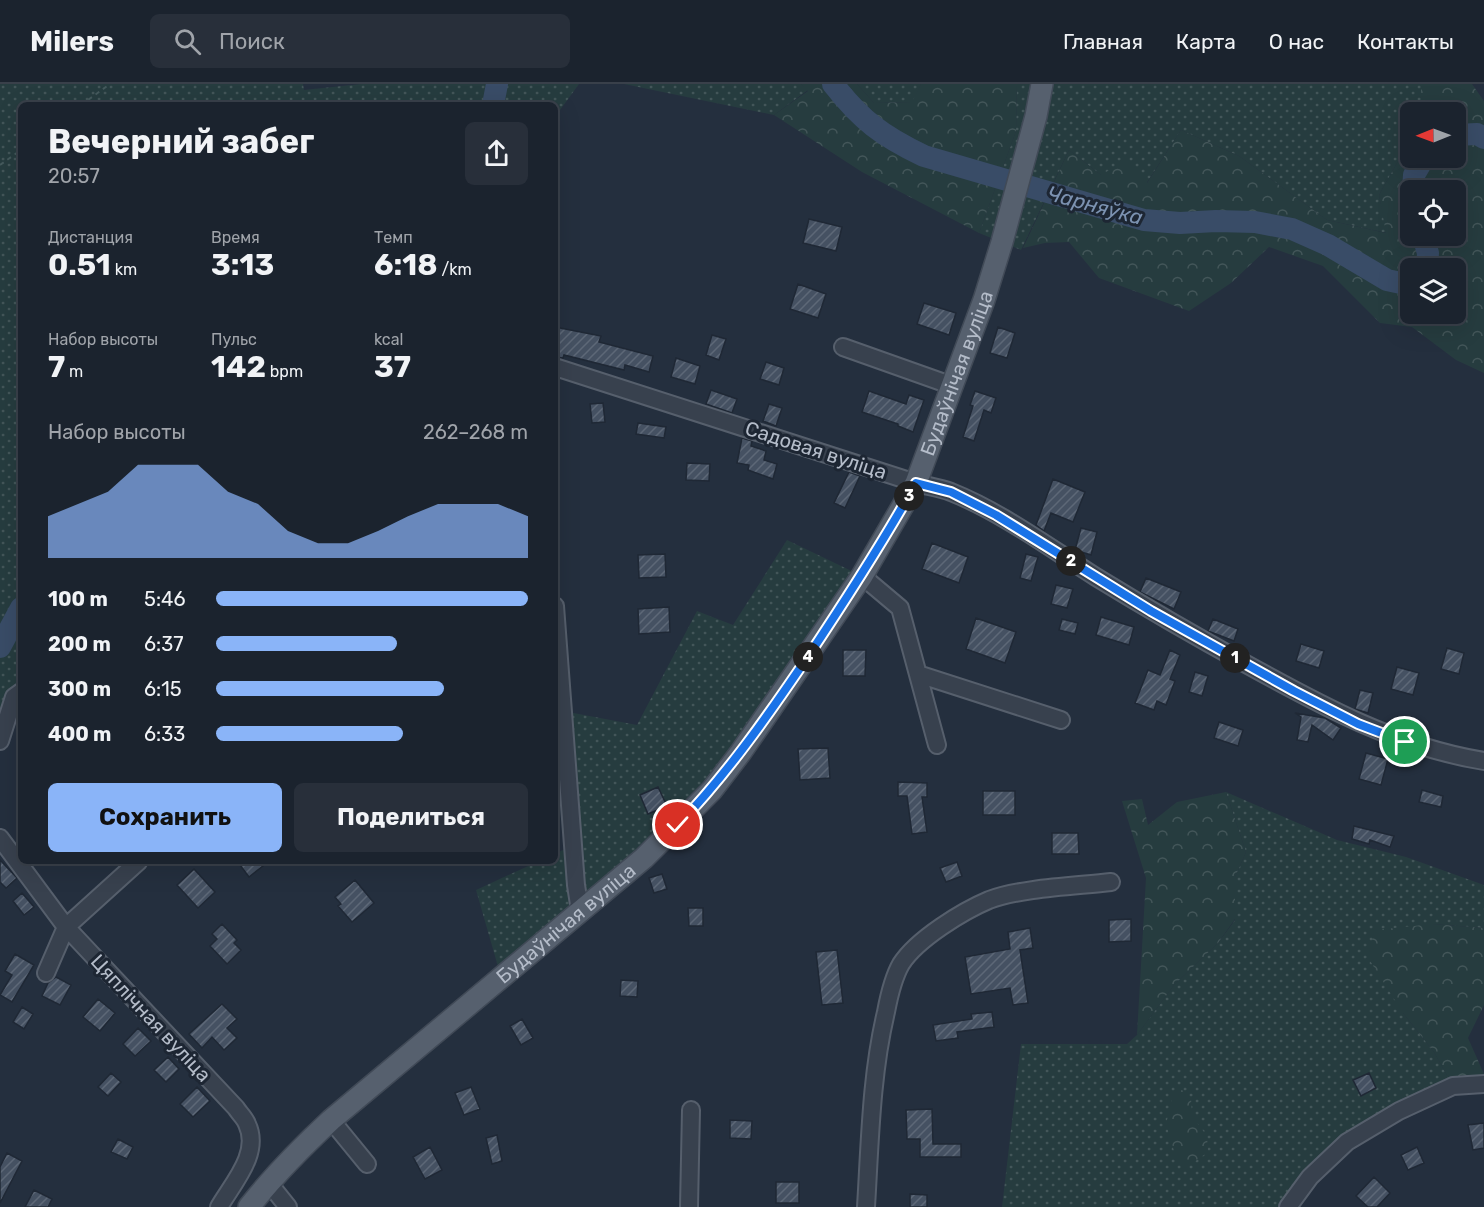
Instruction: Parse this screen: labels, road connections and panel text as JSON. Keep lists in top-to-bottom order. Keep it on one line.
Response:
{"streets":{"main road":["Будаўнічая вуліца"],"street":["Садовая вуліца","Цяплічная вуліца"]},"crossings":[["Будаўнічая вуліца","Садовая вуліца"]],"water":["Чарняўка"],"north":"left","page":{"header":"Milers","search":"Поиск","nav":["Главная","Карта","О нас","Контакты"],"heading":["Вечерний забег","20:57"],"stats":[["Дистанция","0.51 km"],["Время","3:13"],["Темп","6:18 /km"],["Набор высоты","7 m"],["Пульс","142 bpm"],["kcal","37"]],"chart":["Набор высоты","262–268 m"],"pins":["3","2","4","1"],"list":[{"name":"100 m","note":"5:46"},{"name":"200 m","note":"6:37"},{"name":"300 m","note":"6:15"},{"name":"400 m","note":"6:33"}],"buttons":["Сохранить","Поделиться"]}}
